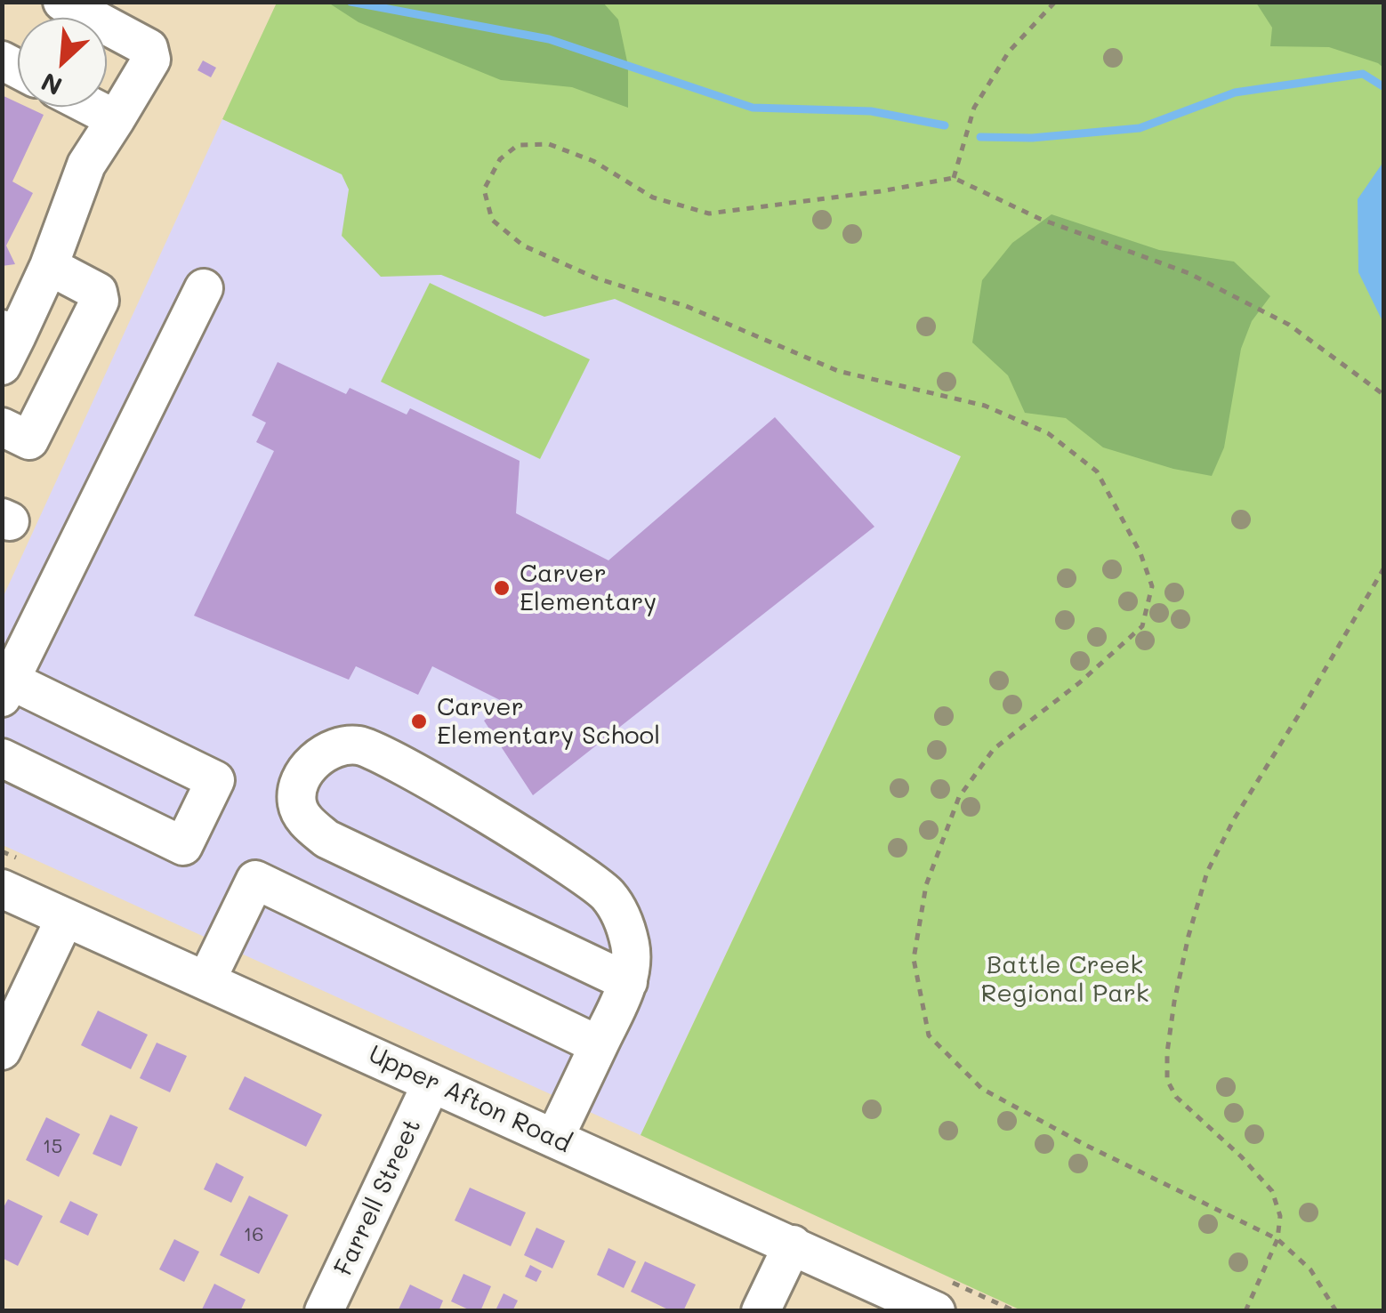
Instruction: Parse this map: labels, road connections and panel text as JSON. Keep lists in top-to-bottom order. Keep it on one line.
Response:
{"streets":{"street":["Upper Afton Road","Farrell Street"]},"crossings":[["Upper Afton Road","Farrell Street"]],"parks":["Battle Creek Regional Park"],"places":["Carver Elementary","Carver Elementary School"],"house_numbers":["15","16"],"north":"bottom left"}
